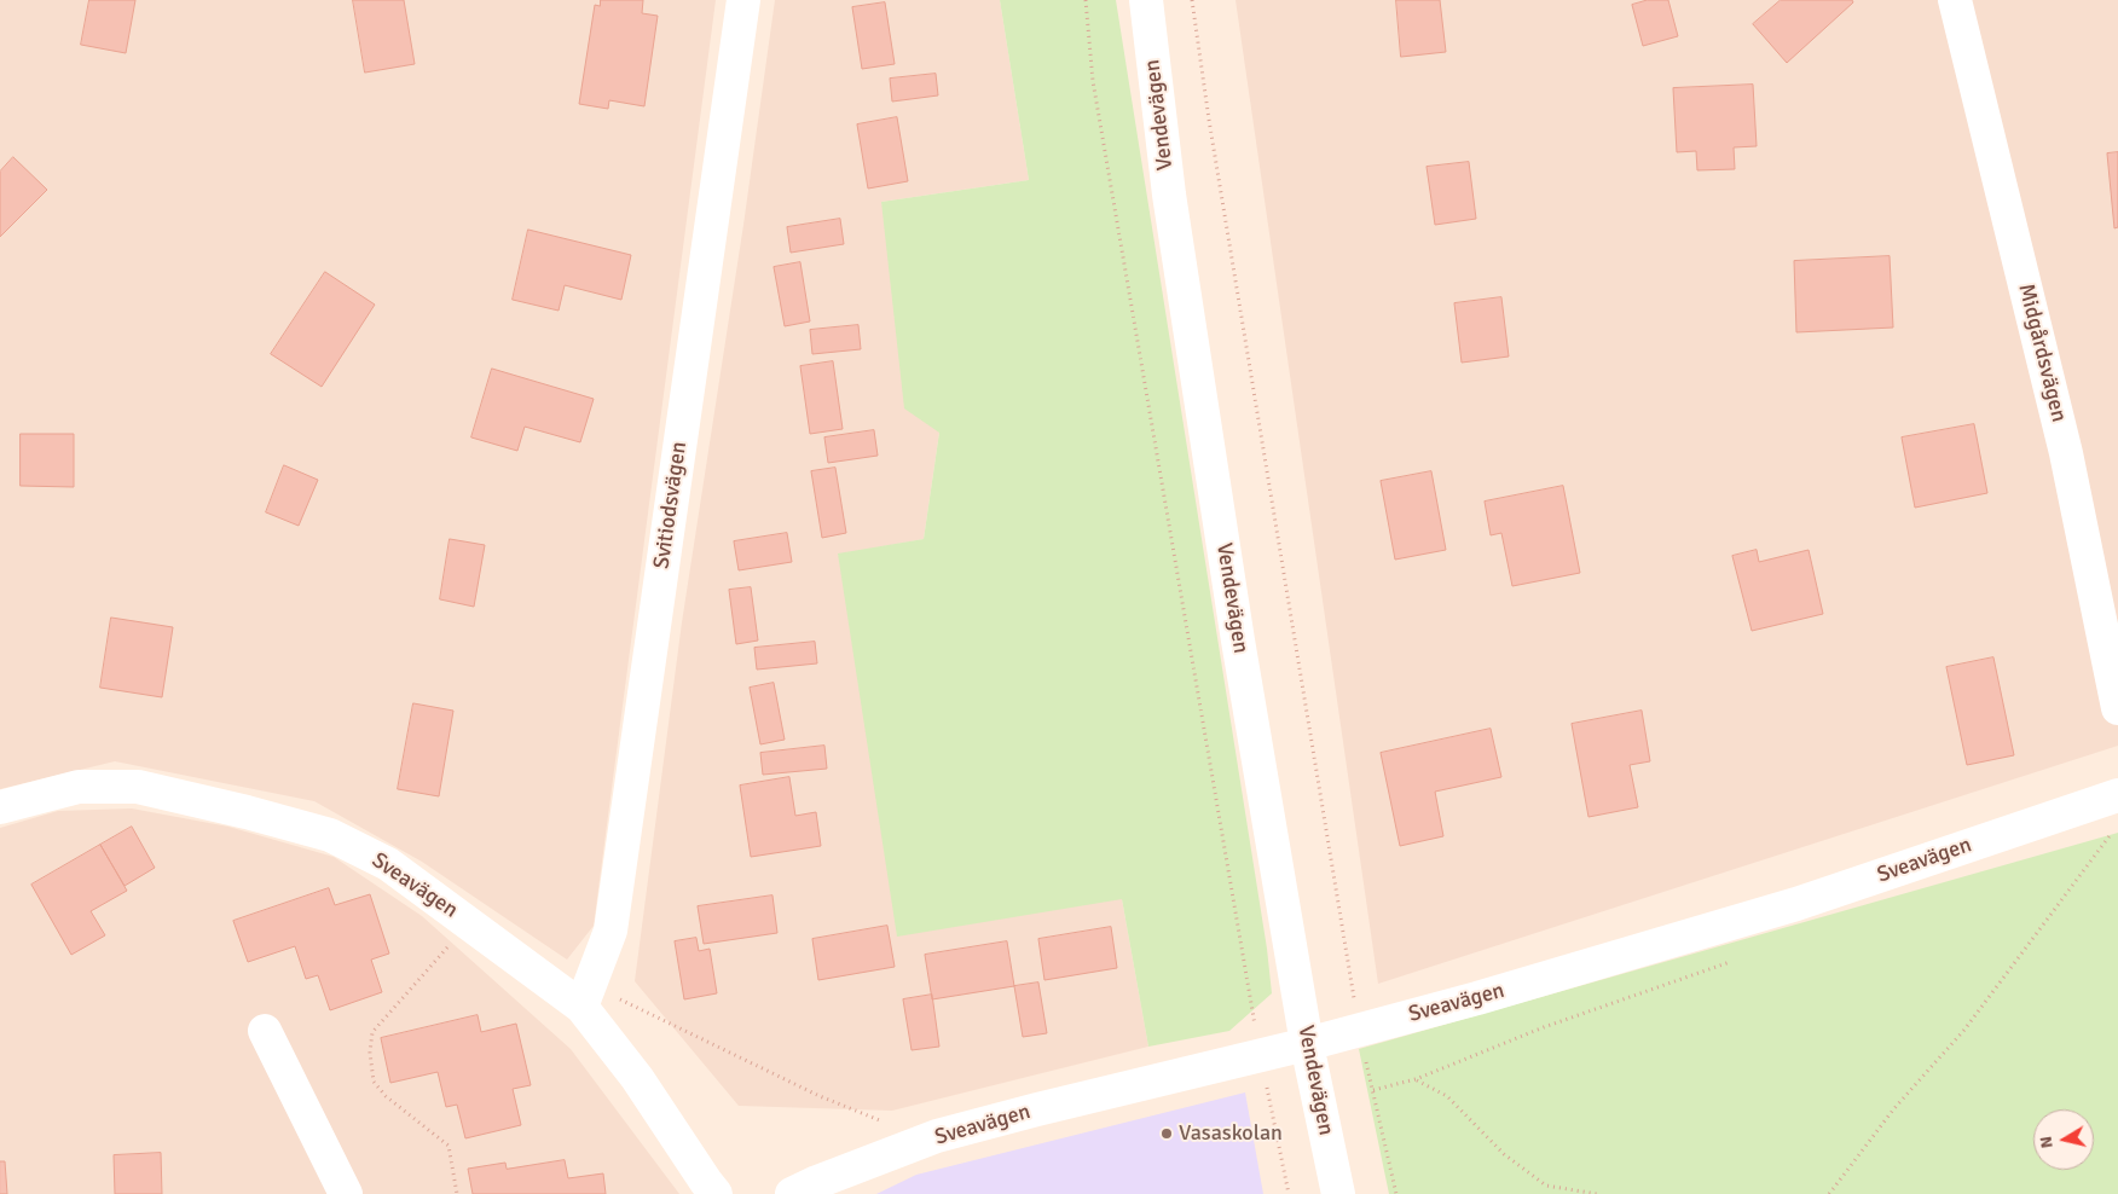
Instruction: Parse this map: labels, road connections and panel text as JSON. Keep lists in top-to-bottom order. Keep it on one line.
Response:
{"streets":{"street":["Vendevägen","Midgårdsvägen","Svitiodsvägen","Sveavägen"]},"crossings":[["Vendevägen","Sveavägen"],["Svitiodsvägen","Sveavägen"]],"places":["Vasaskolan"],"north":"left"}
